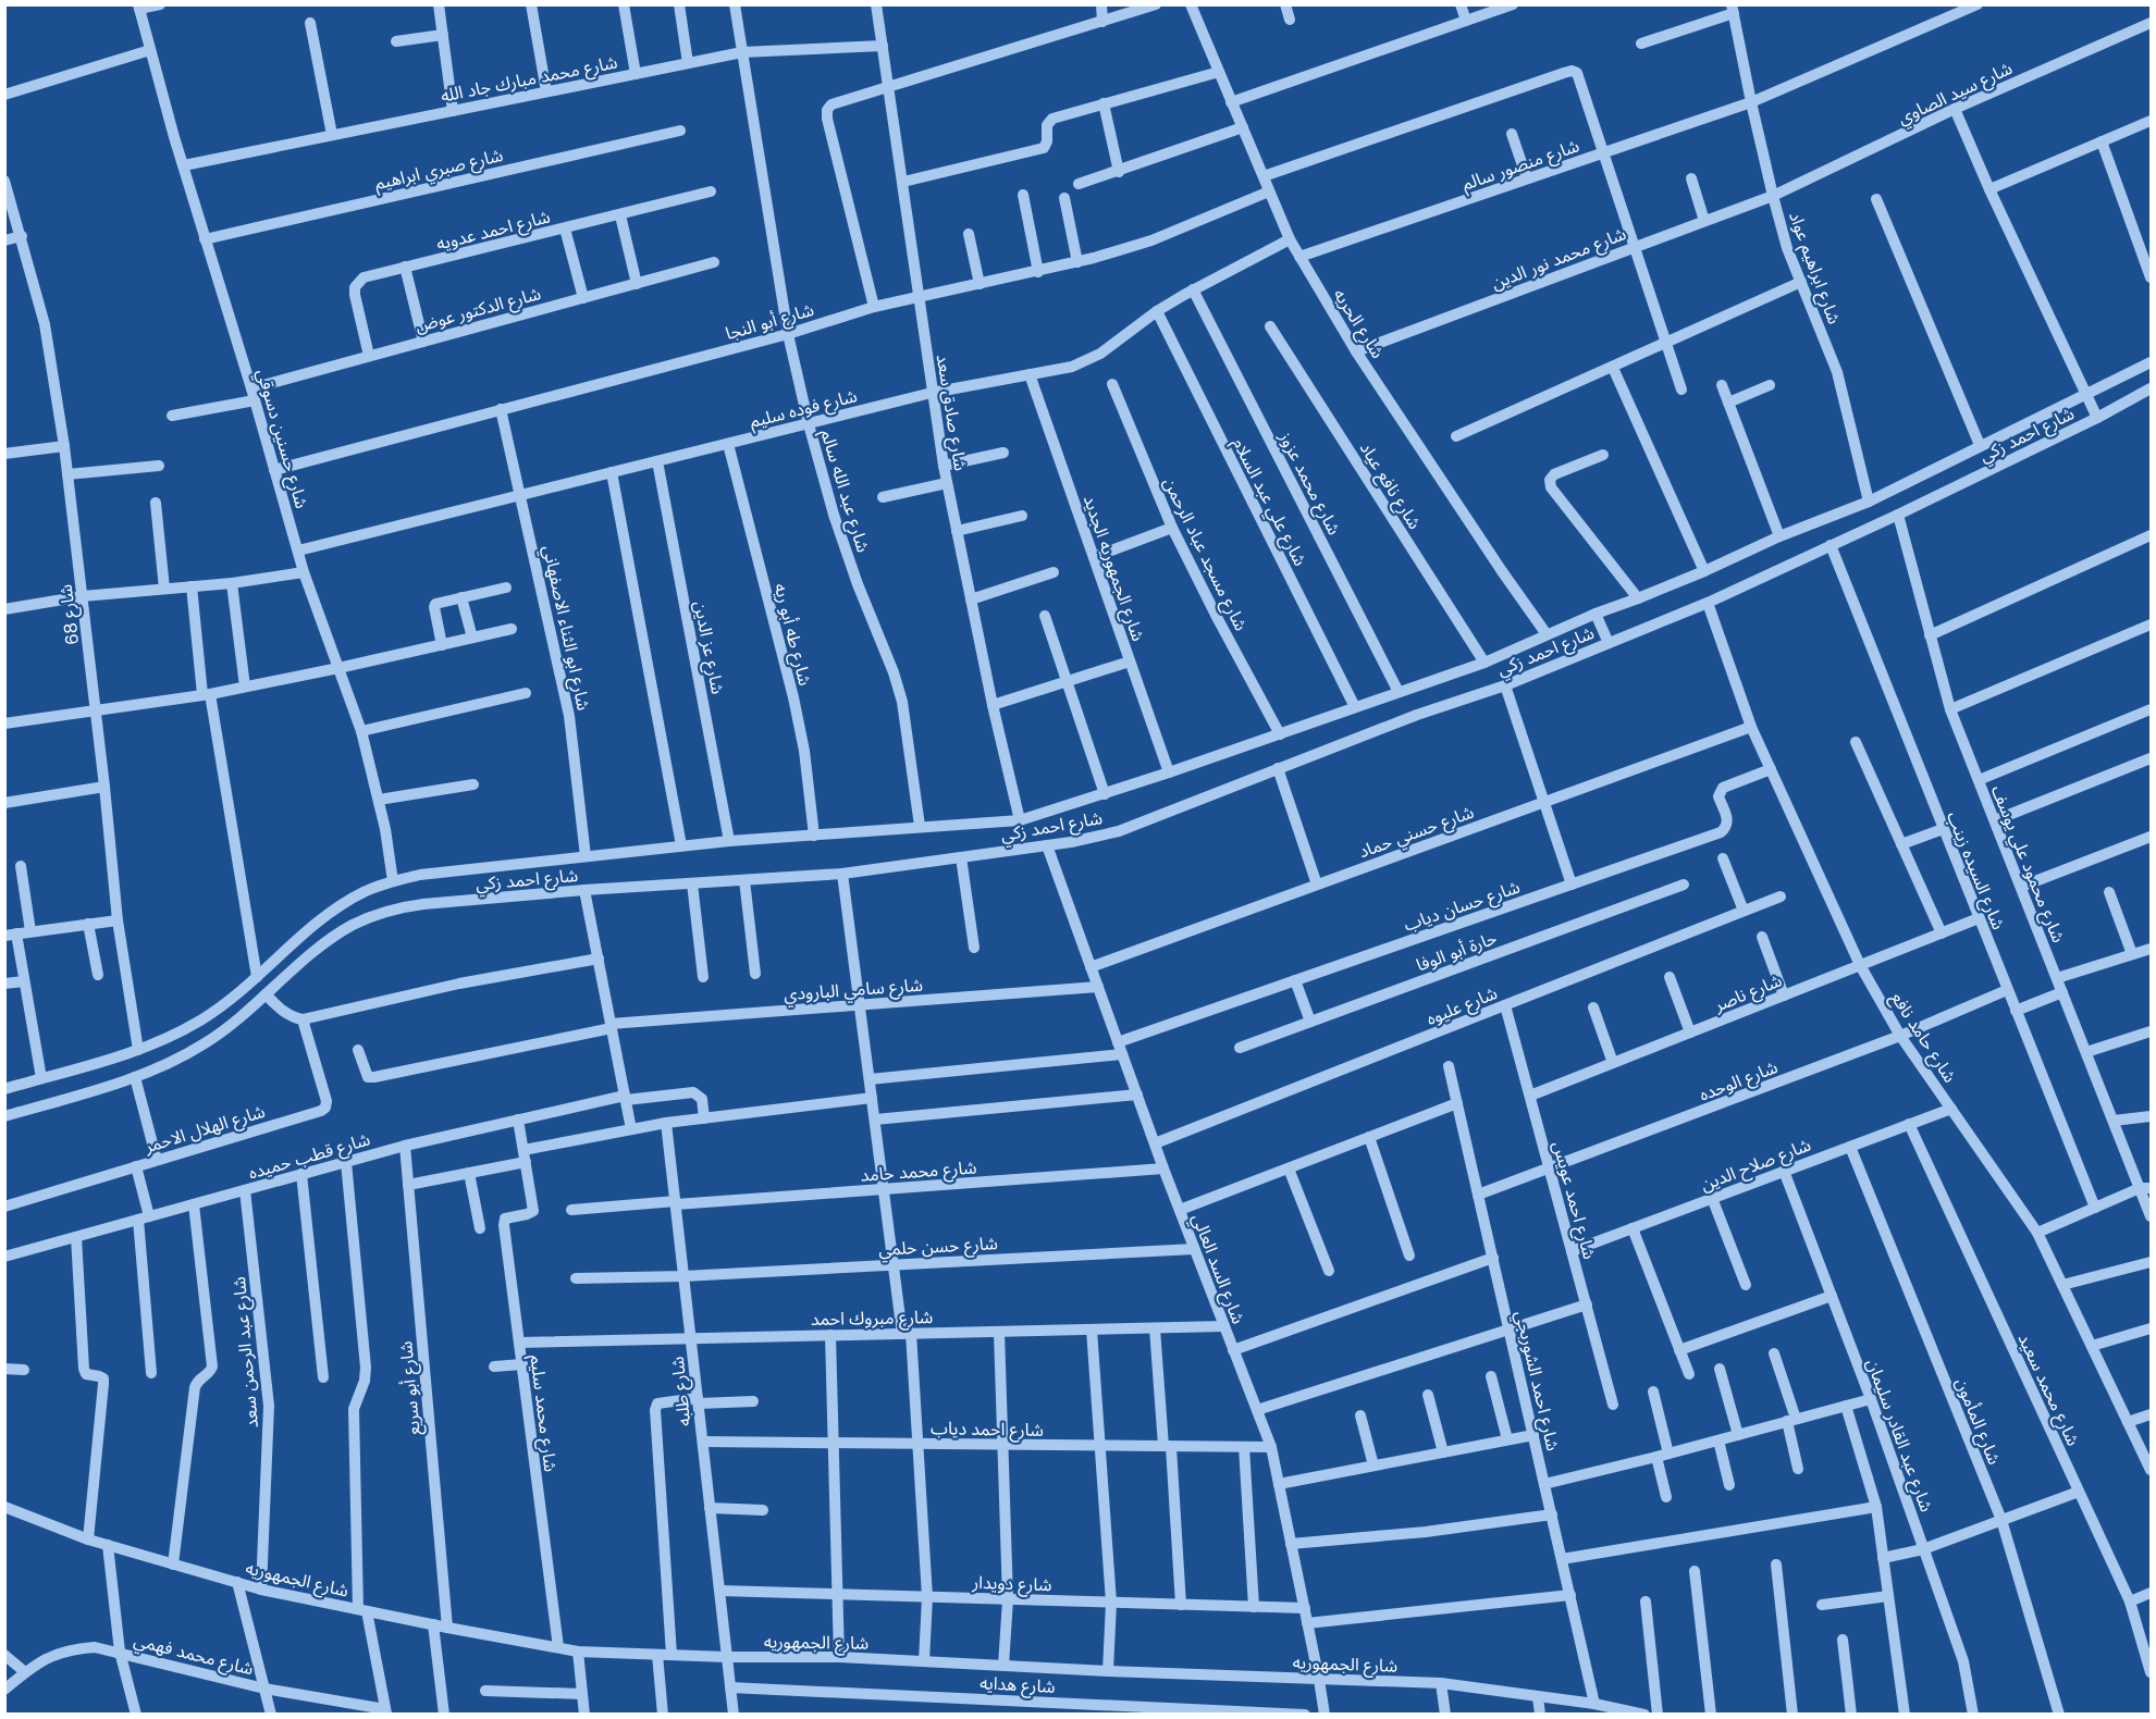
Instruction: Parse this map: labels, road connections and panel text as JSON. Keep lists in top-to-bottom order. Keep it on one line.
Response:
{"streets":{"street":["شارع محمد مبارك جاد الله","شارع سيد الصاوي","شارع منصور سالم","شارع صبري ابراهيم","شارع احمد عدويه","شارع محمد نور الدين","شارع ابراهيم عواد","شارع الدكتور عوض","شارع أبو النجا","شارع الحريه","شارع فوده سليم","شارع صادق سعد","شارع احمد زكي","شارع حسنين دسوقي","شارع محمد عزوز","شارع نافع عياد","شارع عبد الله سالم","شارع علي عبد السلام","شارع مسجد عباد الرحمن","شارع الجمهوريه الجديد","شارع 68","شارع ابو الثناء الاصفهاني","شارع طه أبو ريه","شارع عز الدين","شارع حسني حماد","شارع محمود علي يوسف","شارع السيده زينب","شارع حسان دياب","حارة أبو الوفا","شارع سامي البارودي","شارع ناصر","شارع عليوه","شارع حامد نافع","شارع الوحده","شارع الهلال الاحمر","شارع قطب حميده","شارع صلاح الدين","شارع محمد حامد","شارع احمد عويس","شارع حسن حلمي","شارع السد العالي","شارع مبروك احمد","شارع عبد الرحمن سعد","شارع احمد الشوربجي","شارع أبو سريع","شارع محمد سعيد","شارع طلبه","شارع محمد سليم","شارع المأمون","شارع احمد دياب","شارع عبد القادر سليمان","شارع الجمهوريه","شارع دويدار","شارع محمد فهمي","شارع هدايه"]},"crossings":[["شارع محمد مبارك جاد الله","شارع صادق سعد"],["شارع محمد مبارك جاد الله","شارع حسنين دسوقي"],["شارع محمد مبارك جاد الله","شارع عبد الله سالم"],["شارع سيد الصاوي","شارع محمد نور الدين"],["شارع سيد الصاوي","شارع ابراهيم عواد"],["شارع منصور سالم","شارع ابراهيم عواد"],["شارع منصور سالم","شارع الحريه"],["شارع صبري ابراهيم","شارع حسنين دسوقي"],["شارع احمد عدويه","شارع الدكتور عوض"],["شارع محمد نور الدين","شارع ابراهيم عواد"],["شارع محمد نور الدين","شارع الحريه"],["شارع ابراهيم عواد","شارع احمد زكي"],["شارع الدكتور عوض","شارع حسنين دسوقي"],["شارع أبو النجا","شارع الحريه"],["شارع أبو النجا","شارع صادق سعد"],["شارع أبو النجا","شارع حسنين دسوقي"],["شارع أبو النجا","شارع عبد الله سالم"],["شارع أبو النجا","شارع ابو الثناء الاصفهاني"],["شارع الحريه","شارع فوده سليم"],["شارع الحريه","شارع احمد زكي"],["شارع فوده سليم","شارع صادق سعد"],["شارع فوده سليم","شارع حسنين دسوقي"],["شارع فوده سليم","شارع محمد عزوز"],["شارع فوده سليم","شارع عبد الله سالم"],["شارع فوده سليم","شارع علي عبد السلام"],["شارع فوده سليم","شارع الجمهوريه الجديد"],["شارع فوده سليم","شارع ابو الثناء الاصفهاني"],["شارع فوده سليم","شارع طه أبو ريه"],["شارع فوده سليم","شارع عز الدين"],["شارع صادق سعد","شارع احمد زكي"],["شارع احمد زكي","شارع حسنين دسوقي"],["شارع احمد زكي","شارع محمد عزوز"],["شارع احمد زكي","شارع نافع عياد"],["شارع احمد زكي","شارع عبد الله سالم"],["شارع احمد زكي","شارع علي عبد السلام"],["شارع احمد زكي","شارع مسجد عباد الرحمن"],["شارع احمد زكي","شارع الجمهوريه الجديد"],["شارع احمد زكي","شارع 68"],["شارع احمد زكي","شارع ابو الثناء الاصفهاني"],["شارع احمد زكي","شارع طه أبو ريه"],["شارع احمد زكي","شارع عز الدين"],["شارع احمد زكي","شارع محمود علي يوسف"],["شارع احمد زكي","شارع السيده زينب"],["شارع احمد زكي","شارع حامد نافع"],["شارع احمد زكي","شارع السد العالي"],["شارع حسني حماد","شارع حامد نافع"],["شارع حسني حماد","شارع السد العالي"],["شارع السيده زينب","شارع ناصر"],["شارع السيده زينب","شارع الوحده"],["شارع حسان دياب","شارع حامد نافع"],["شارع حسان دياب","شارع السد العالي"],["شارع سامي البارودي","شارع السد العالي"],["شارع ناصر","شارع حامد نافع"],["شارع ناصر","شارع احمد عويس"],["شارع عليوه","شارع احمد عويس"],["شارع عليوه","شارع السد العالي"],["شارع حامد نافع","شارع الوحده"],["شارع حامد نافع","شارع صلاح الدين"],["شارع الوحده","شارع احمد عويس"],["شارع الوحده","شارع احمد الشوربجي"],["شارع قطب حميده","شارع عبد الرحمن سعد"],["شارع قطب حميده","شارع أبو سريع"],["شارع صلاح الدين","شارع احمد عويس"],["شارع صلاح الدين","شارع محمد سعيد"],["شارع صلاح الدين","شارع المأمون"],["شارع صلاح الدين","شارع عبد القادر سليمان"],["شارع محمد حامد","شارع السد العالي"],["شارع محمد حامد","شارع طلبه"],["شارع حسن حلمي","شارع السد العالي"],["شارع حسن حلمي","شارع طلبه"],["شارع السد العالي","شارع مبروك احمد"],["شارع السد العالي","شارع احمد دياب"],["شارع السد العالي","شارع الجمهوريه"],["شارع السد العالي","شارع دويدار"],["شارع مبروك احمد","شارع طلبه"],["شارع مبروك احمد","شارع محمد سليم"],["شارع عبد الرحمن سعد","شارع الجمهوريه"],["شارع احمد الشوربجي","شارع الجمهوريه"],["شارع أبو سريع","شارع الجمهوريه"],["شارع طلبه","شارع احمد دياب"],["شارع طلبه","شارع الجمهوريه"],["شارع طلبه","شارع دويدار"],["شارع طلبه","شارع هدايه"],["شارع محمد سليم","شارع الجمهوريه"]]}
